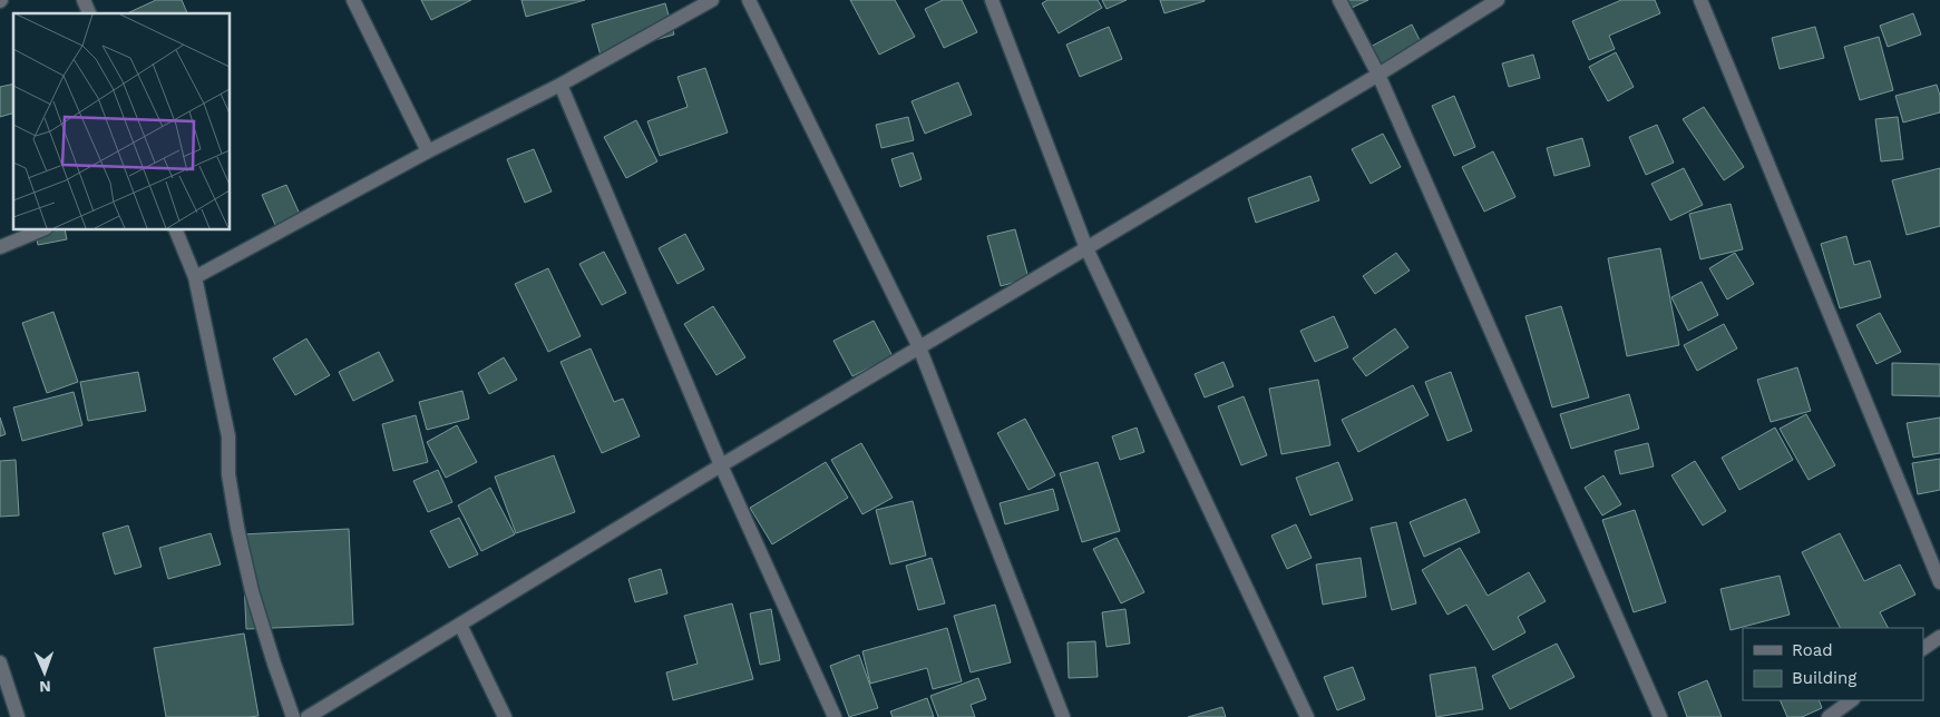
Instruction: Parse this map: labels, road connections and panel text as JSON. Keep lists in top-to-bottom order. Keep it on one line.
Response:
{"legend":["Road","Building"],"north":"bottom"}
